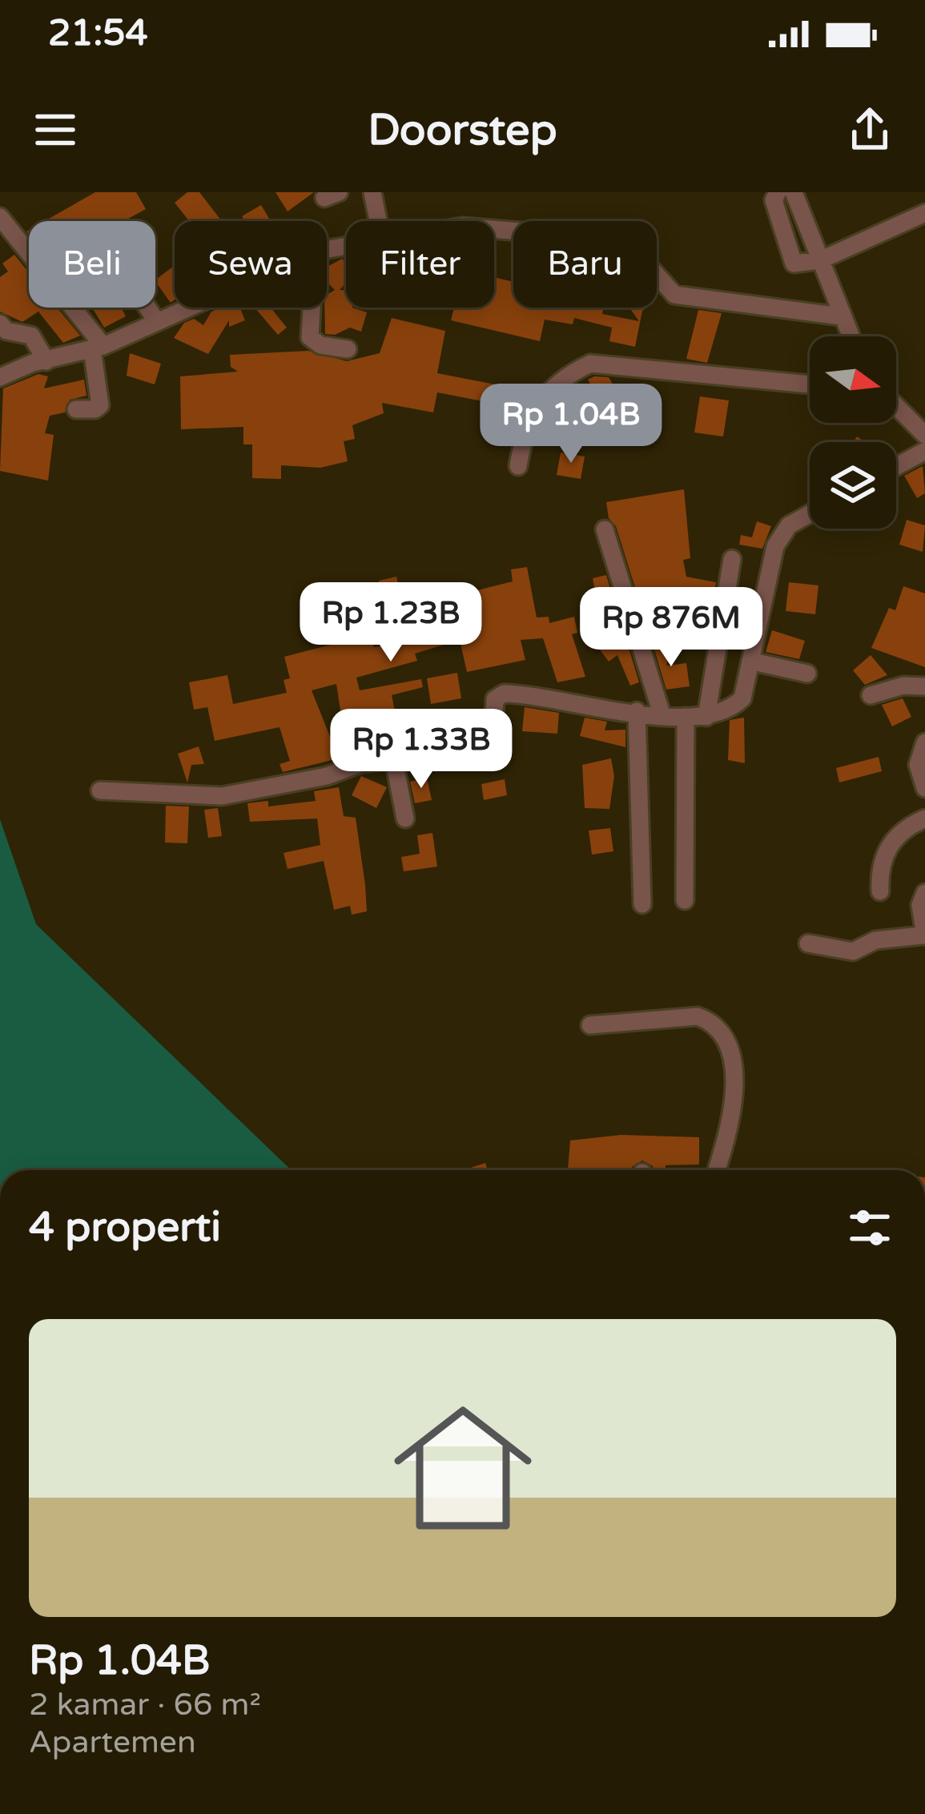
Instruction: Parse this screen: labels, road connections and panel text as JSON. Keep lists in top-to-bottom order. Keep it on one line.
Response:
{"north":"right","page":{"status":"21:54","header":"Doorstep","chip":["Beli","Sewa","Filter","Baru"],"price":["Rp 1.04B","Rp 1.23B","Rp 876M","Rp 1.33B"],"heading":"4 properti","list":[{"name":"Rp 1.04B","note":"2 kamar · 66 m² · Apartemen"}]}}
